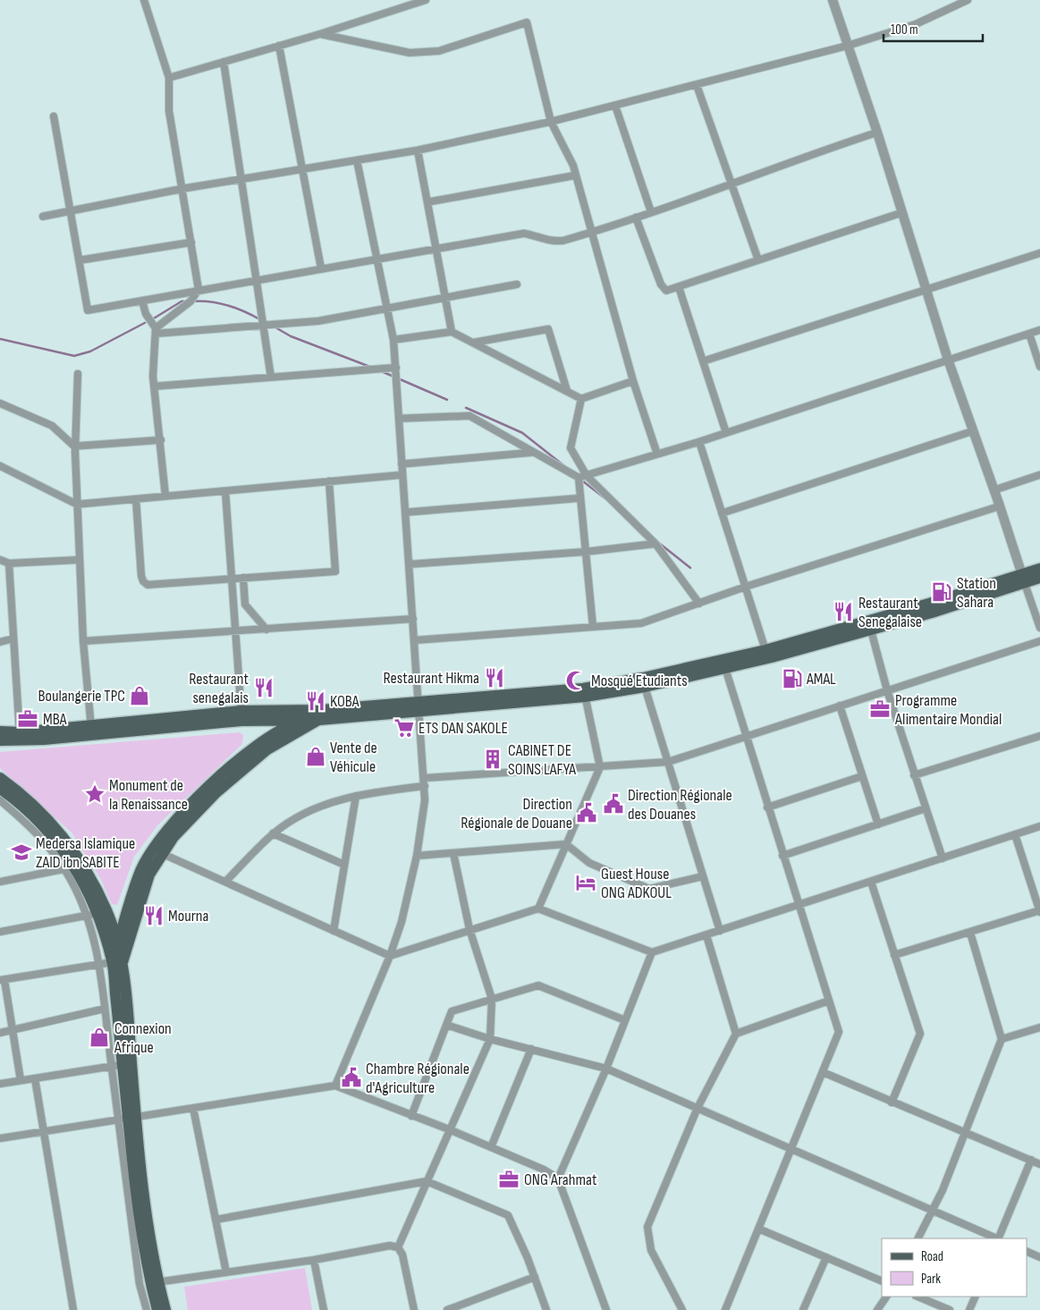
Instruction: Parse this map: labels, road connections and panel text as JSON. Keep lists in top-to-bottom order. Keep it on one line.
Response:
{"places":{"fuel station":["Station Sahara","AMAL"],"restaurant":["Restaurant Senegalaise","Restaurant Hikma","Restaurant senegalais","KOBA","Mourna"],"mosque":["Mosqué Etudiants"],"shop":["Boulangerie TPC","Vente de Véhicule","Connexion Afrique"],"office":["Programme Alimentaire Mondial","MBA","ONG Arahmat"],"supermarket":["ETS DAN SAKOLE"],"building":["CABINET DE SOINS LAFYA"],"place":["Monument de la Renaissance"],"public building":["Direction Régionale des Douanes","Direction Régionale de Douane","Chambre Régionale d'Agriculture"],"school or university":["Medersa Islamique ZAID ibn SABITE"],"hotel":["Guest House ONG ADKOUL"]},"legend":["Road","Park"],"scale_bar":"100 m"}
